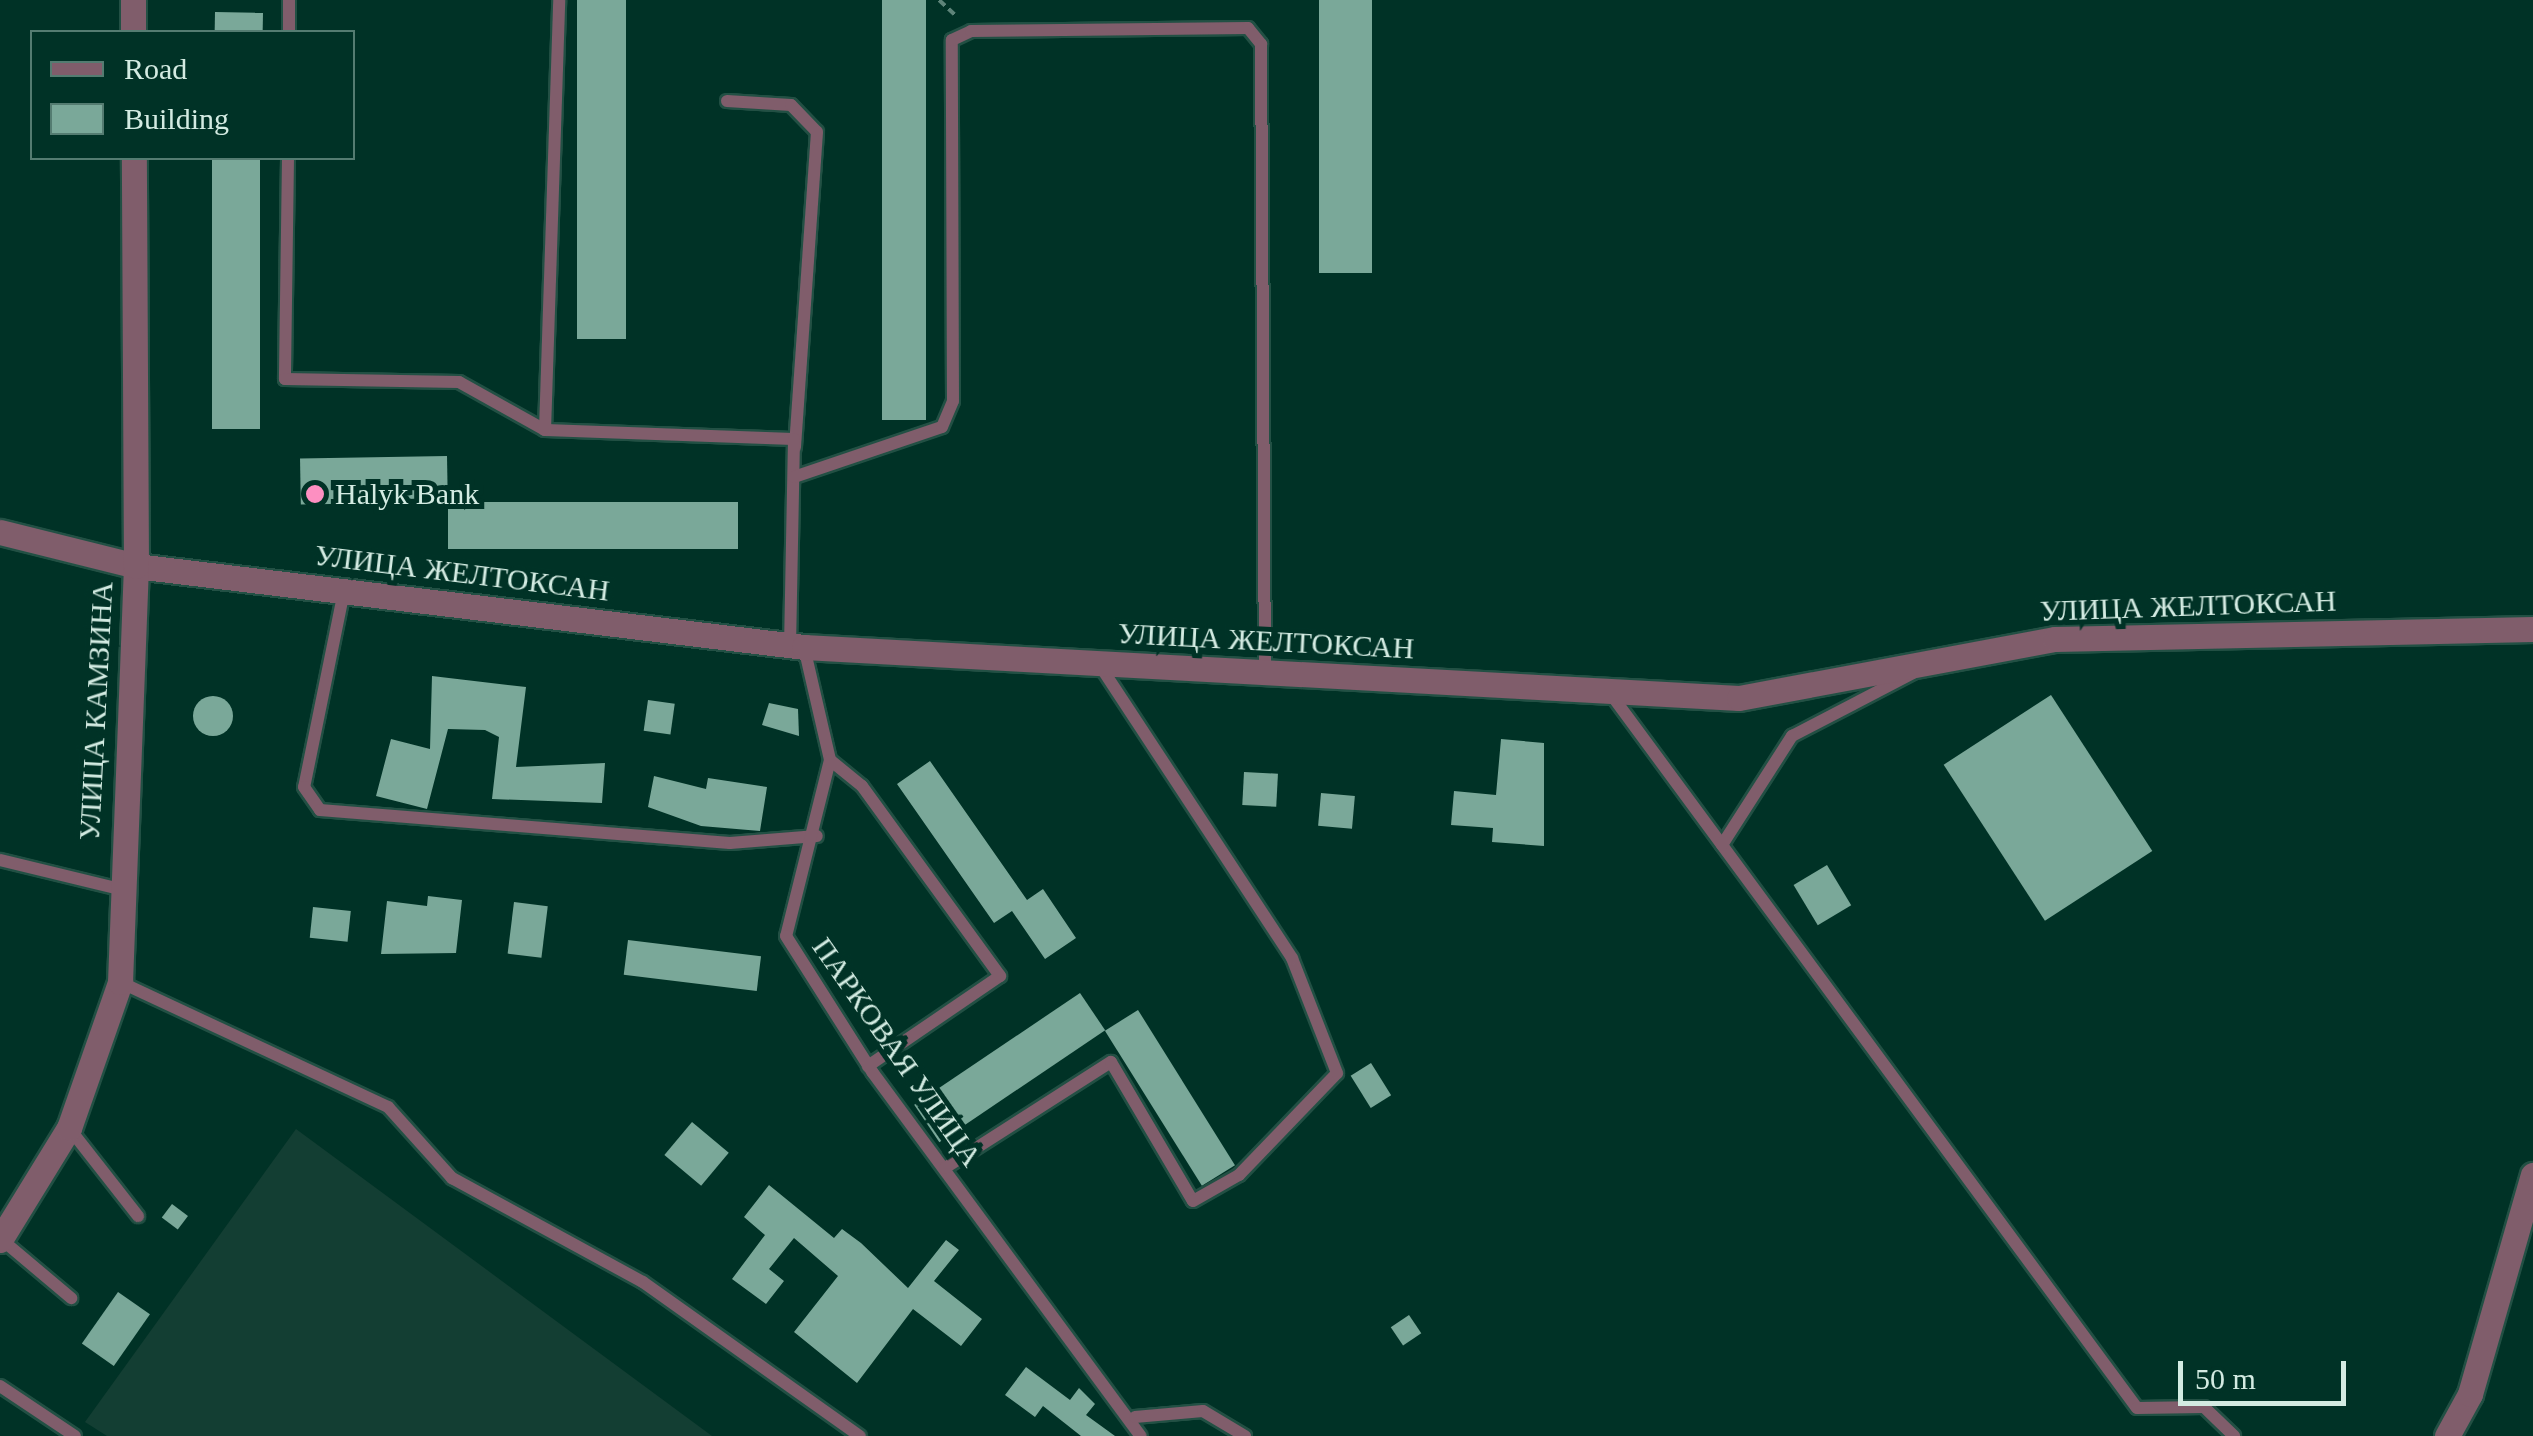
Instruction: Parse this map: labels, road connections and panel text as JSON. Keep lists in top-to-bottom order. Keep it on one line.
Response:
{"streets":{"street":["УЛИЦА ЖЕЛТОКСАН","УЛИЦА КАМЗИНА"],"lane":["ПАРКОВАЯ УЛИЦА"]},"crossings":[["УЛИЦА ЖЕЛТОКСАН","УЛИЦА КАМЗИНА"],["УЛИЦА ЖЕЛТОКСАН","ПАРКОВАЯ УЛИЦА"]],"places":["Halyk Bank"],"legend":["Road","Building"],"scale_bar":"50 m"}
